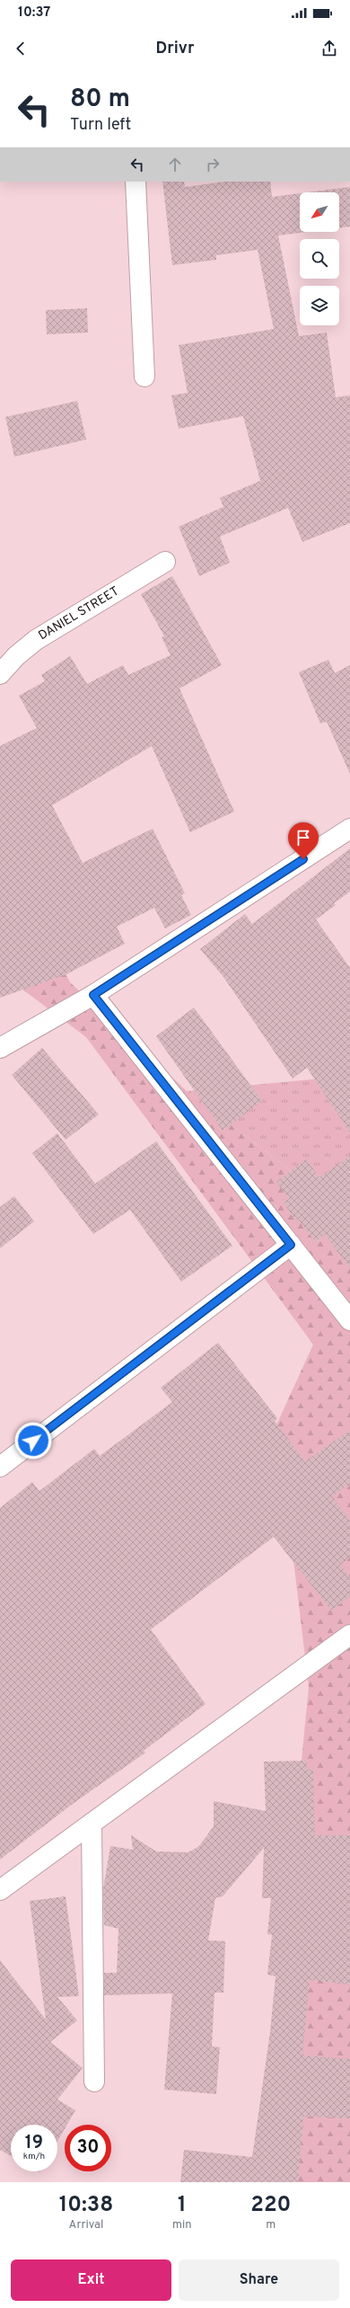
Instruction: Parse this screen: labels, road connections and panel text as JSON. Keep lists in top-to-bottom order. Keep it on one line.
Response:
{"streets":{"street":["DANIEL STREET"]},"north":"bottom left","page":{"status":"10:37","header":"Drivr","turn":["80 m","Turn left"],"speed":"19 km/h","limit":"30","eta":["10:38","Arrival","1","min","220","m"],"buttons":["Exit","Share"]}}
